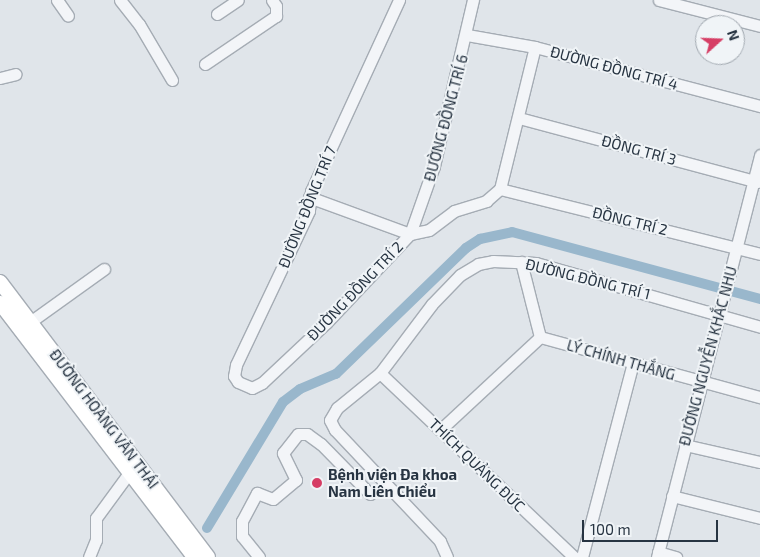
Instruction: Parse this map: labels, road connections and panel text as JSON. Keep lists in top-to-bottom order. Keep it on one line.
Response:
{"streets":{"main road":["ĐƯỜNG HOÀNG VĂN THÁI"],"street":["ĐƯỜNG ĐỒNG TRÍ 4","ĐƯỜNG ĐỒNG TRÍ 6","ĐỒNG TRÍ 3","ĐƯỜNG ĐỒNG TRÍ 7","ĐỒNG TRÍ 2","ĐƯỜNG ĐỒNG TRÍ 1","ĐƯỜNG ĐỒNG TRÍ 2","ĐƯỜNG NGUYỄN KHẮC NHU","LÝ CHÍNH THẮNG","THÍCH QUẢNG ĐỨC"]},"crossings":[["ĐƯỜNG ĐỒNG TRÍ 4","ĐƯỜNG ĐỒNG TRÍ 6"],["ĐƯỜNG ĐỒNG TRÍ 6","ĐƯỜNG ĐỒNG TRÍ 2"],["ĐỒNG TRÍ 3","ĐƯỜNG NGUYỄN KHẮC NHU"],["ĐƯỜNG ĐỒNG TRÍ 7","ĐƯỜNG ĐỒNG TRÍ 2"],["ĐỒNG TRÍ 2","ĐƯỜNG ĐỒNG TRÍ 2"],["ĐỒNG TRÍ 2","ĐƯỜNG NGUYỄN KHẮC NHU"],["ĐƯỜNG ĐỒNG TRÍ 1","ĐƯỜNG NGUYỄN KHẮC NHU"],["ĐƯỜNG ĐỒNG TRÍ 1","THÍCH QUẢNG ĐỨC"],["ĐƯỜNG NGUYỄN KHẮC NHU","LÝ CHÍNH THẮNG"]],"places":["Bệnh viện Đa khoa Nam Liên Chiểu"],"scale_bar":"100 m","north":"right"}
